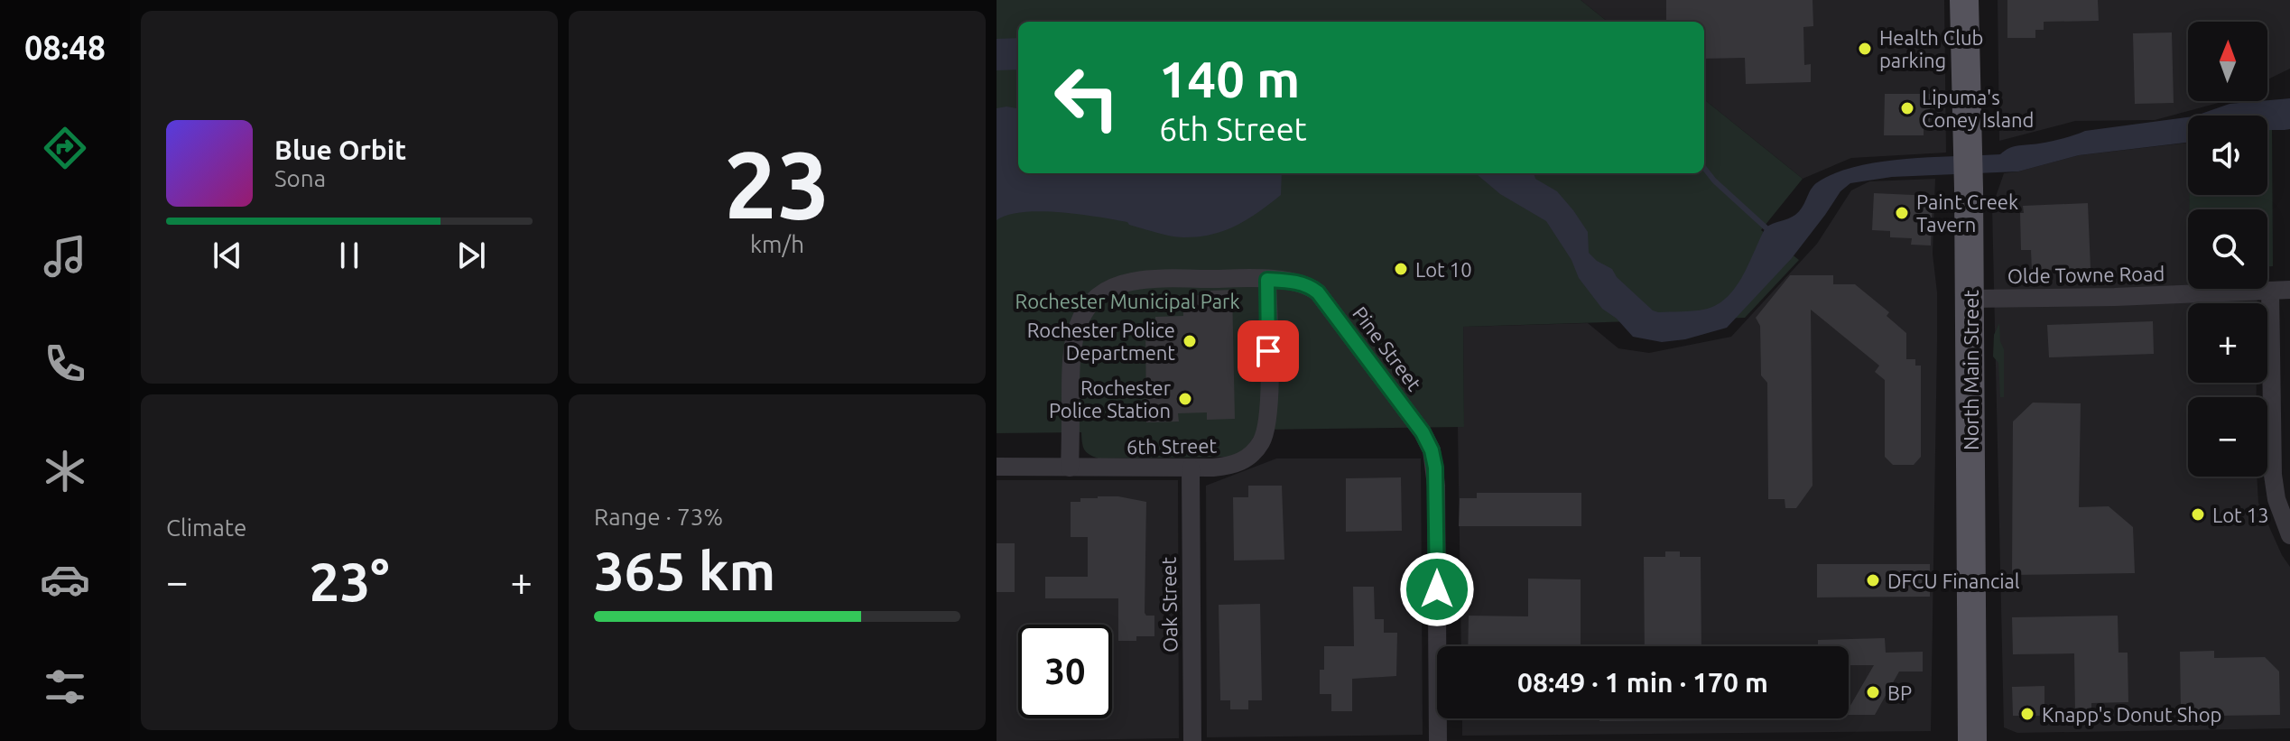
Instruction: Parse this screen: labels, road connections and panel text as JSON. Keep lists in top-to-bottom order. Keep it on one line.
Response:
{"streets":{"main road":["North Main Street"],"street":["Olde Towne Road","Pine Street","6th Street","Oak Street"]},"crossings":[["Olde Towne Road","North Main Street"],["Pine Street","6th Street"],["Pine Street","Oak Street"],["6th Street","Oak Street"]],"parks":["Rochester Municipal Park"],"places":["Health Club parking","Lipuma's Coney Island","Paint Creek Tavern","Lot 10","Rochester Police Department","Rochester Police Station","Lot 13","DFCU Financial","BP","Knapp's Donut Shop"],"north":"top","page":{"tabs":"08:48","tile":[["23","km/h"],"Climate",["Range · 73%","365 km"]],"map_buttons":["+","−"],"turn":["140 m","6th Street"],"song":["Blue Orbit","Sona"],"heat":["−","23°","+"],"limit":"30","trip":"08:49 · 1 min · 170 m"}}
